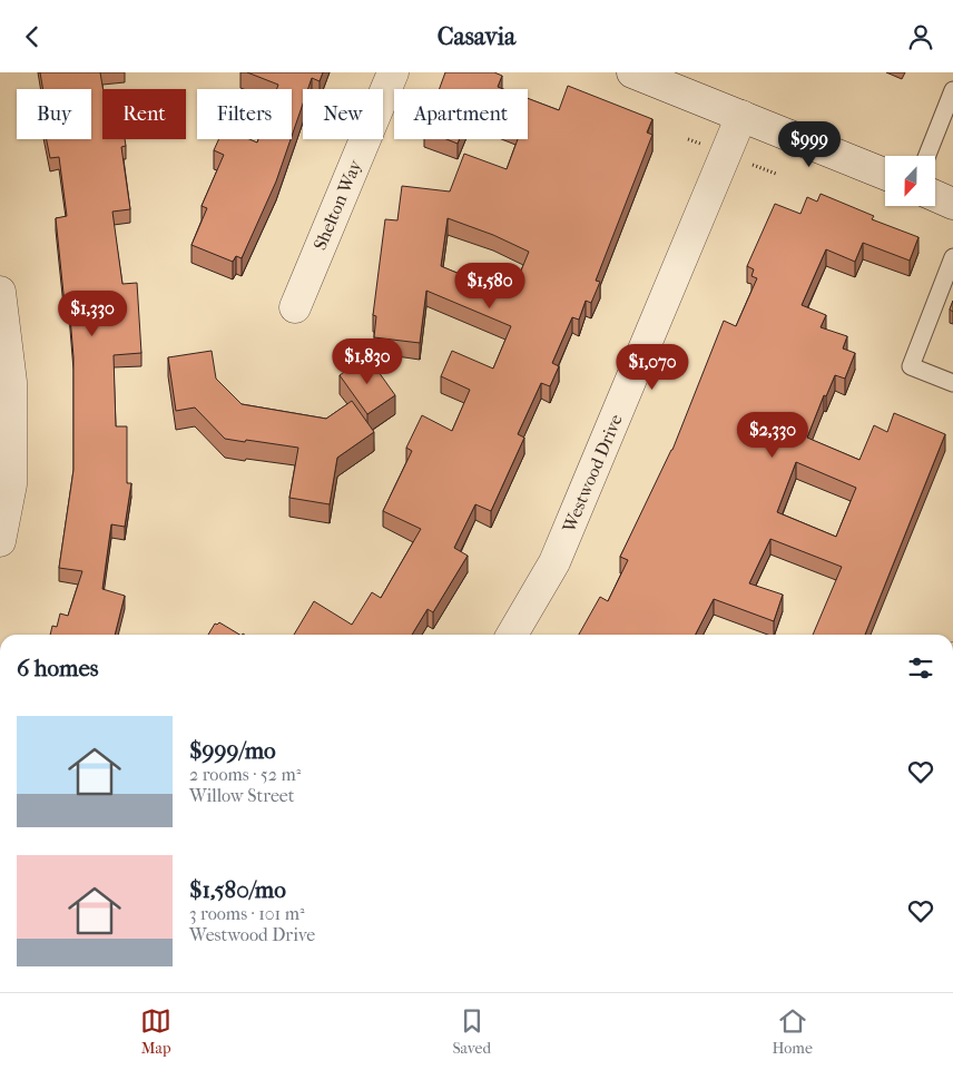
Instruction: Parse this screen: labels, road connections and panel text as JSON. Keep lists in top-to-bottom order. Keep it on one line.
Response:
{"streets":{"street":["Shelton Way","Westwood Drive"]},"north":"bottom","page":{"header":"Casavia","chip":["Buy","Rent","Filters","New","Apartment"],"price":["$999","$1,580","$1,330","$1,830","$1,070","$2,330"],"heading":"6 homes","list":[{"name":"$999/mo","note":"2 rooms · 52 m² · Willow Street"},{"name":"$1,580/mo","note":"3 rooms · 101 m² · Westwood Drive"}],"tabs":["Map","Saved","Home"]}}
